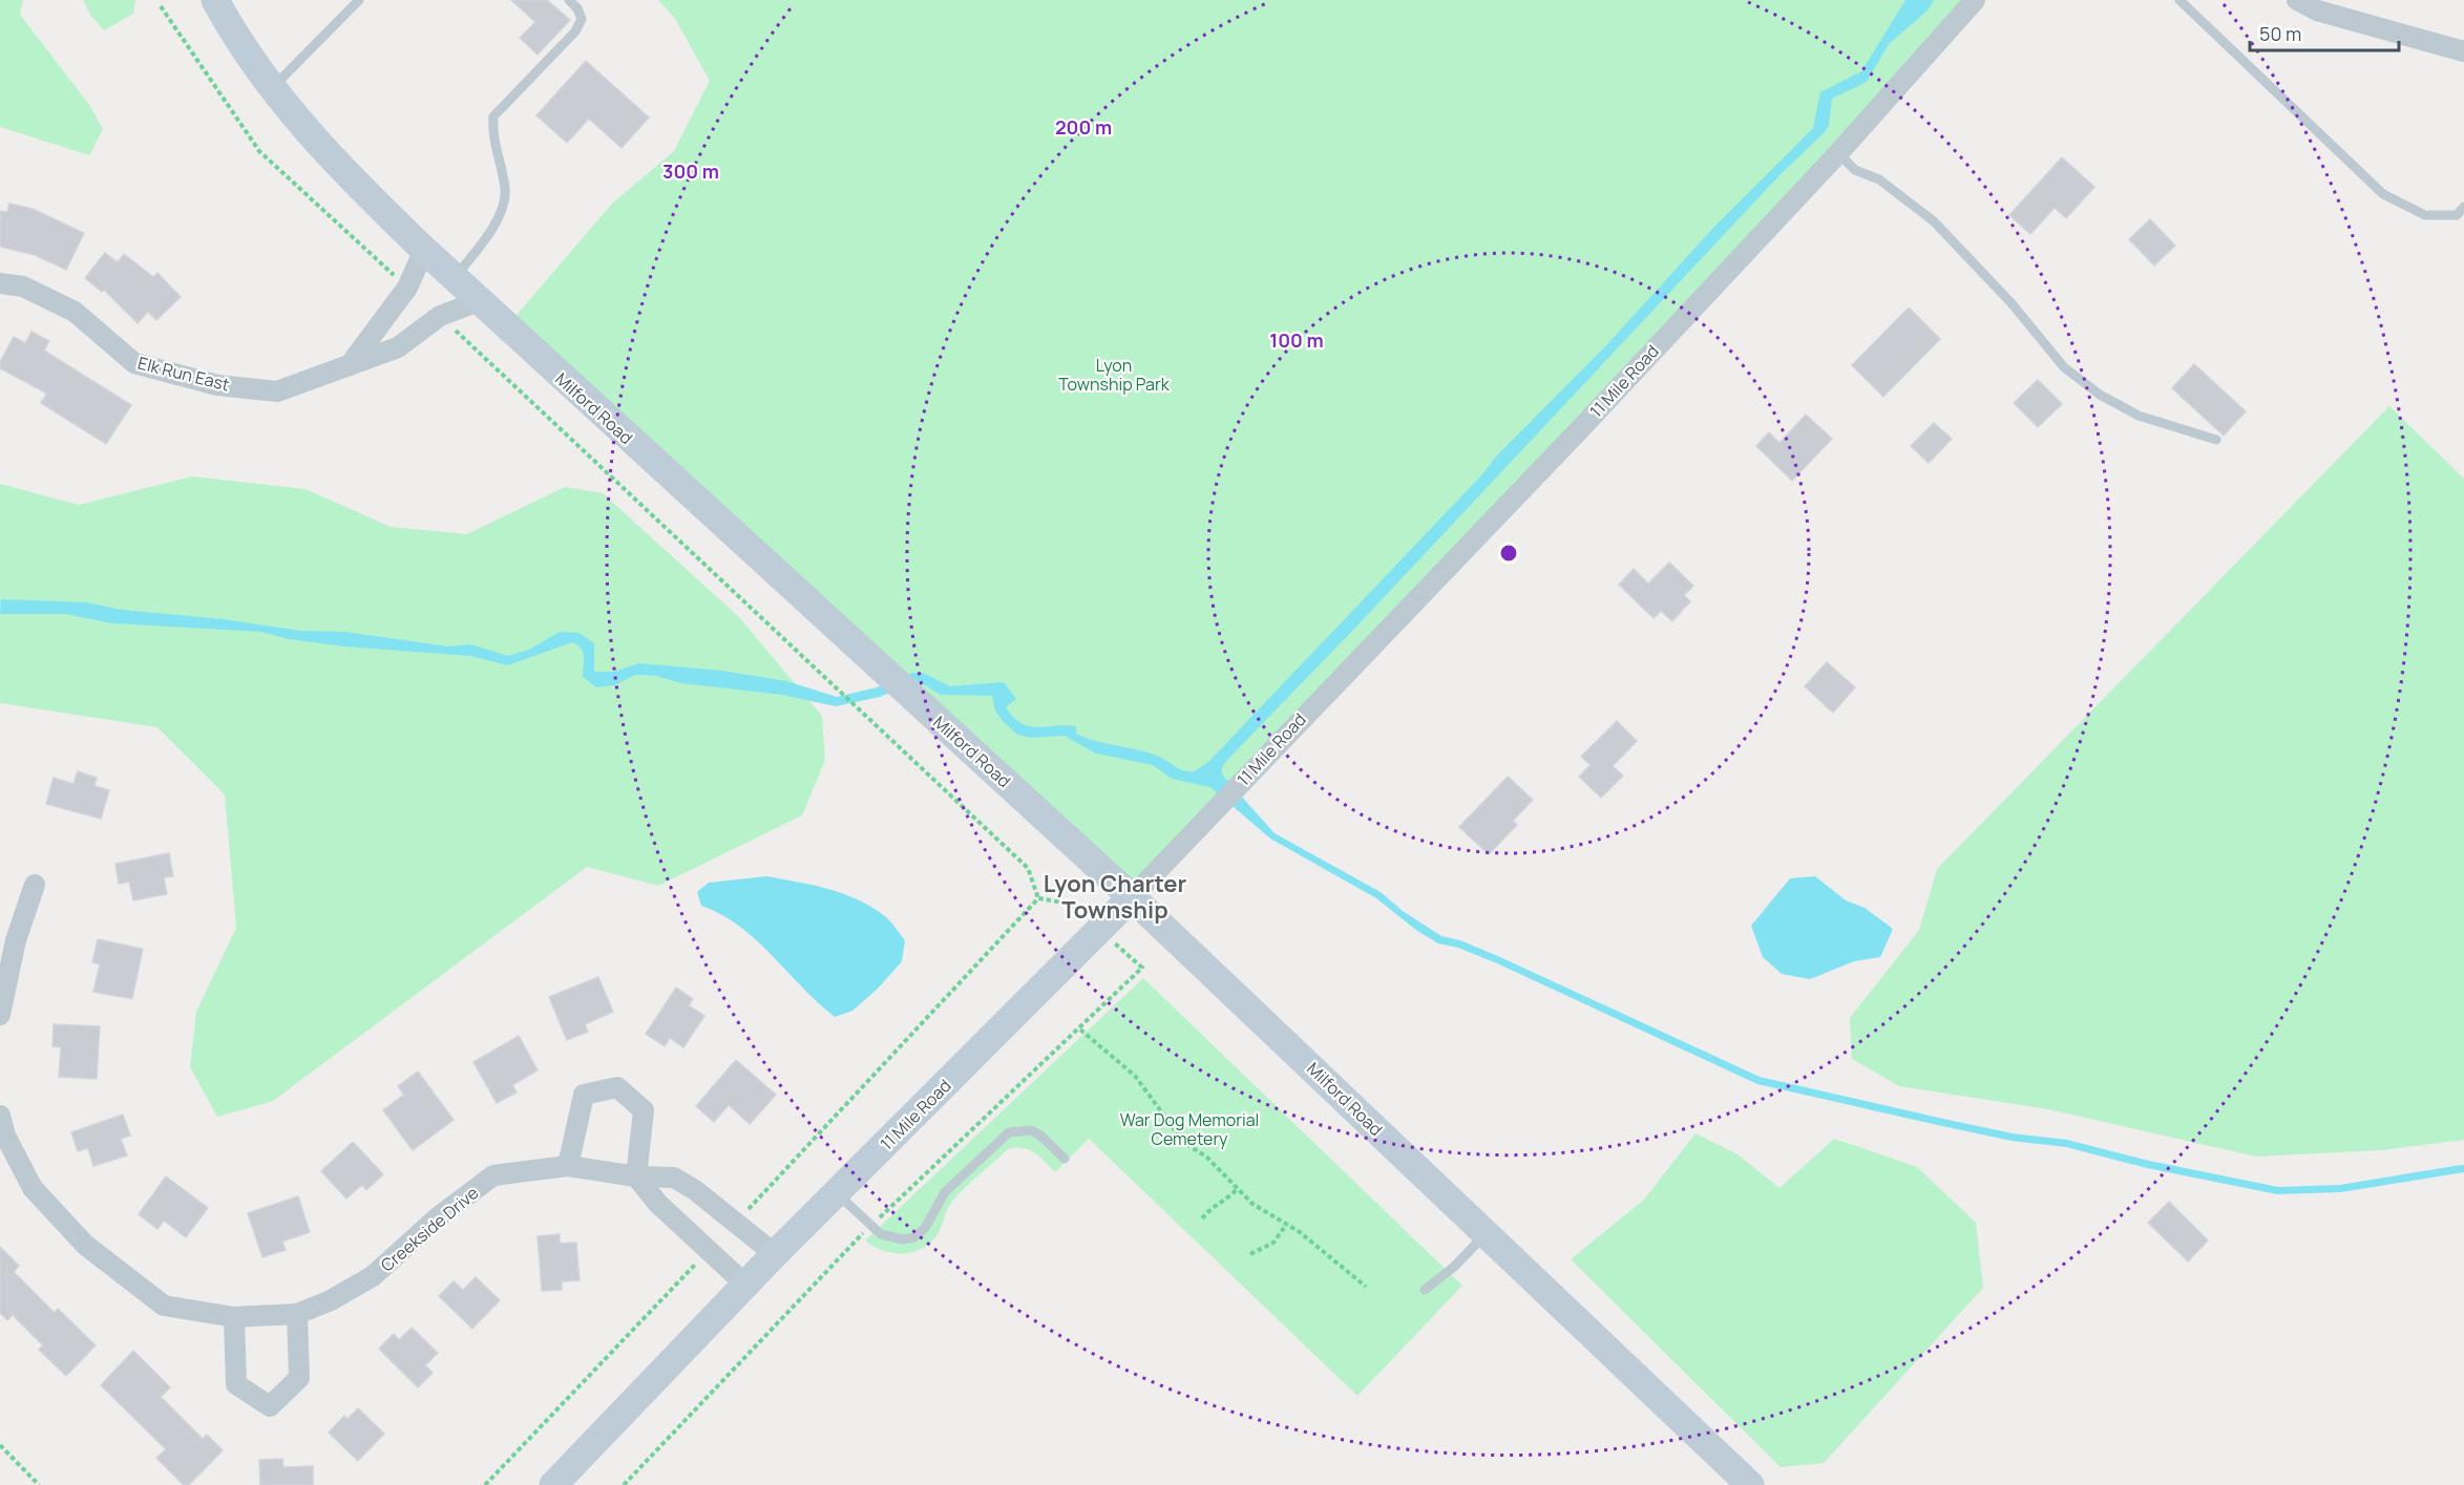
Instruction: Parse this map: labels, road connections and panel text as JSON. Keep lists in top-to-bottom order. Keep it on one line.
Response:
{"streets":{"street":["Elk Run East","11 Mile Road","Milford Road","Creekside Drive"]},"crossings":[["Elk Run East","Milford Road"],["11 Mile Road","Milford Road"],["11 Mile Road","Creekside Drive"]],"districts":["Lyon Charter Township"],"parks":["Lyon Township Park","War Dog Memorial Cemetery"],"scale_bar":"50 m","rings":["200 m","300 m","100 m"]}
